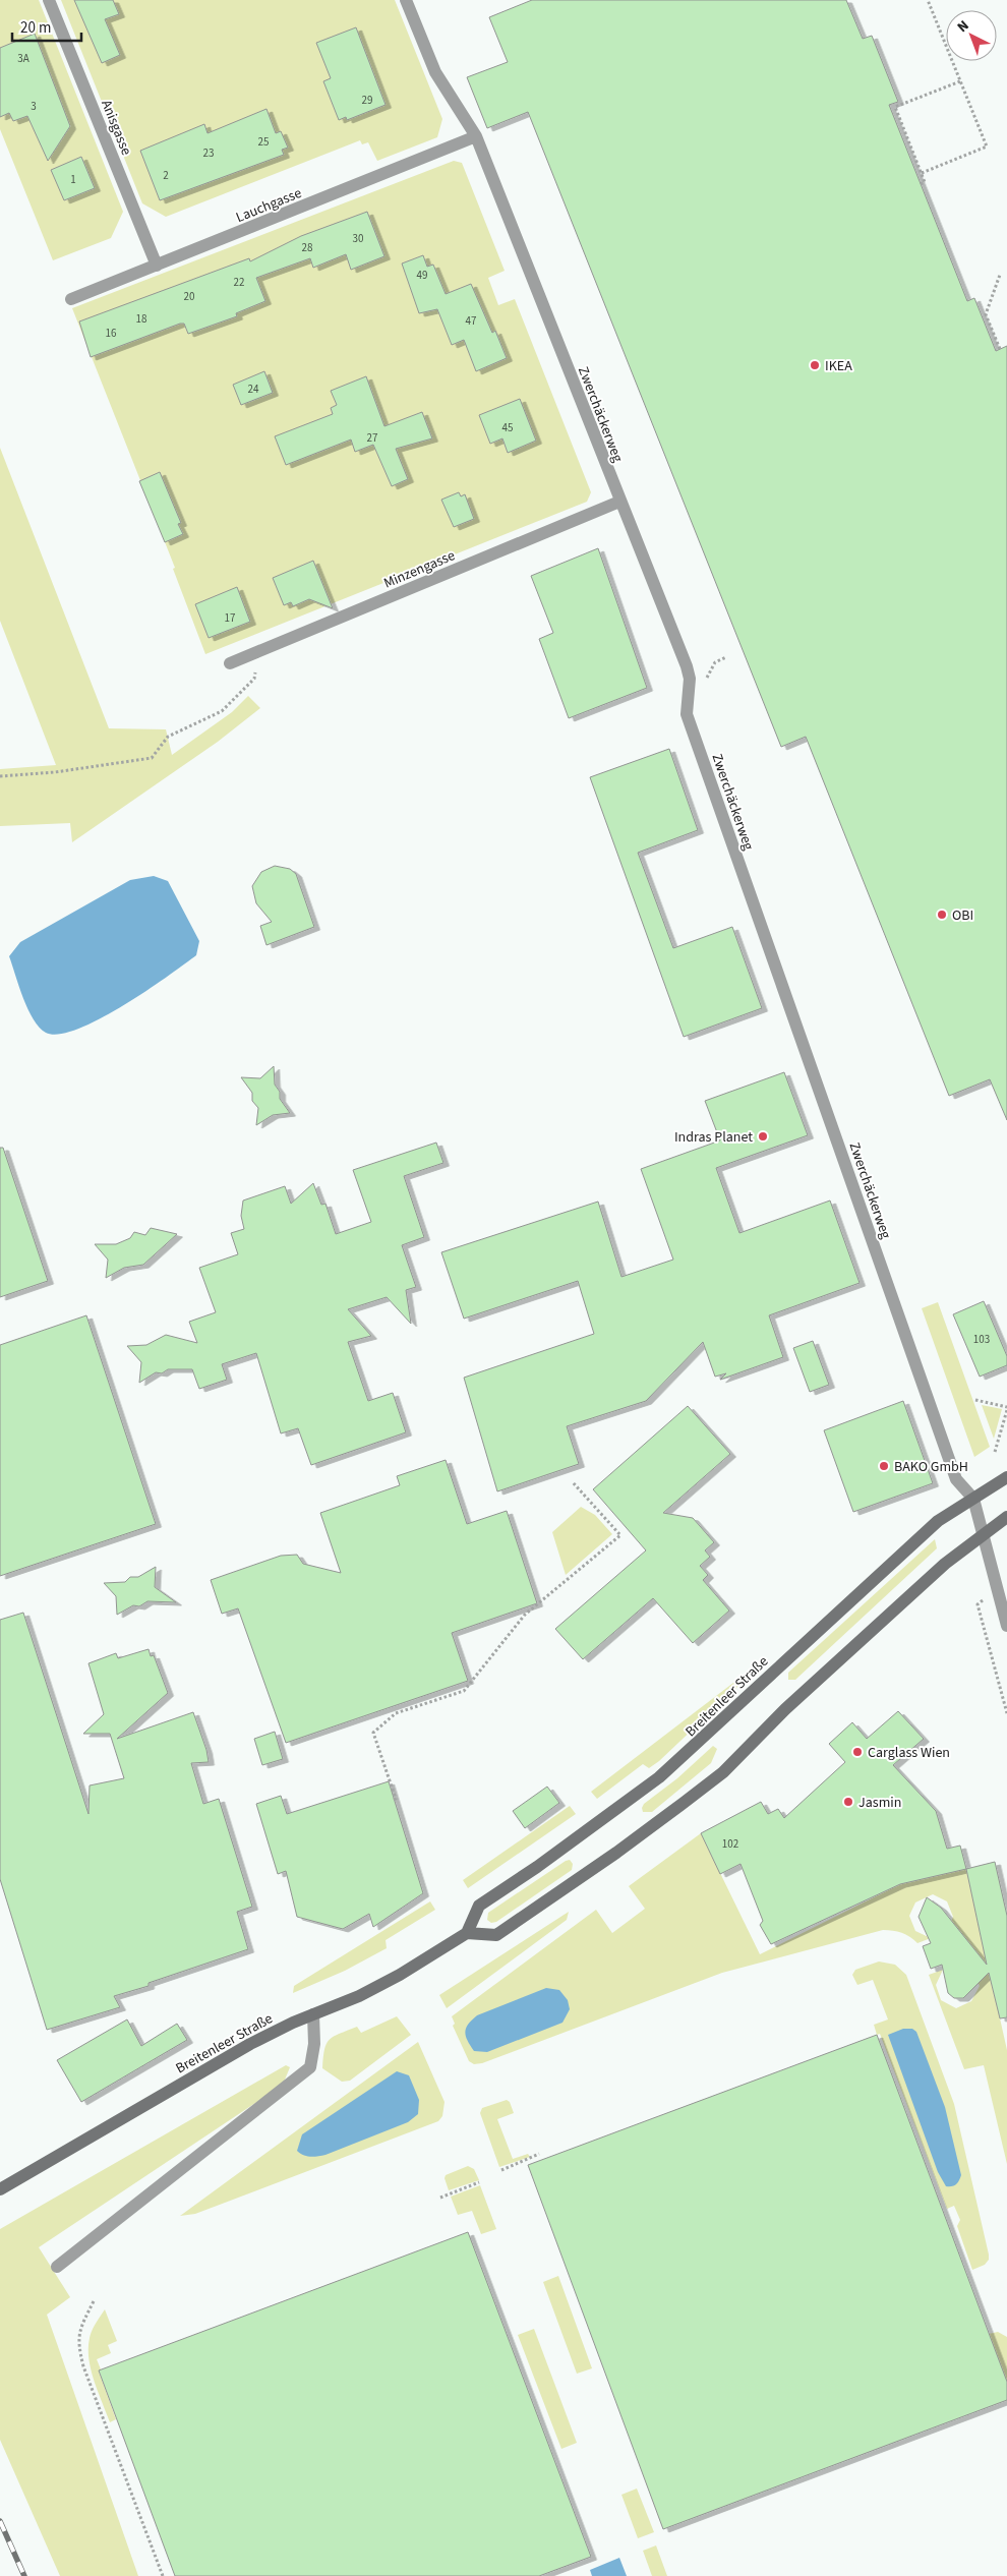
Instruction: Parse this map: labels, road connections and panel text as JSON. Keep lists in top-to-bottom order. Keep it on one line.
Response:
{"streets":{"main road":["Breitenleer Straße"],"street":["Anisgasse","Lauchgasse","Zwerchäckerweg","Minzengasse"]},"crossings":[["Anisgasse","Lauchgasse"],["Lauchgasse","Zwerchäckerweg"],["Zwerchäckerweg","Minzengasse"],["Zwerchäckerweg","Breitenleer Straße"]],"places":["IKEA","OBI","Indras Planet","BAKO GmbH","Carglass Wien","Jasmin"],"house_numbers":["3A","29","3","25","23","2","1","30","28","49","22","20","18","47","16","24","45","27","17","103","102"],"scale_bar":"20 m","north":"top left"}
